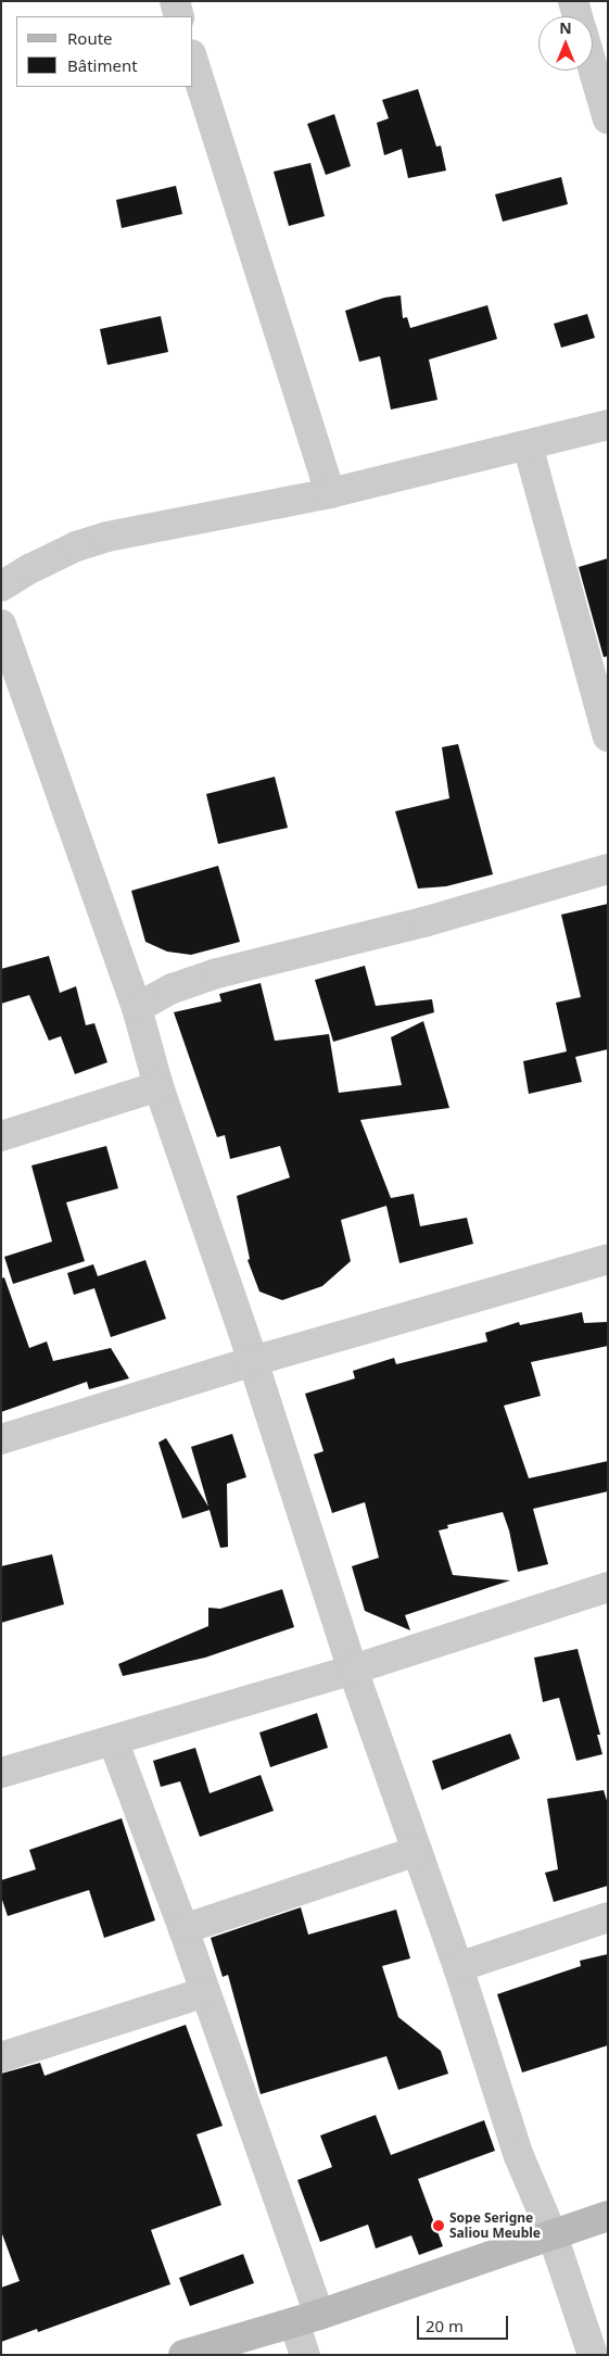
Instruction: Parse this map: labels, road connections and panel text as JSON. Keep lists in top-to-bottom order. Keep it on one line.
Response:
{"places":["Sope Serigne Saliou Meuble"],"legend":["Route","Bâtiment"],"scale_bar":"20 m","north":"top"}
